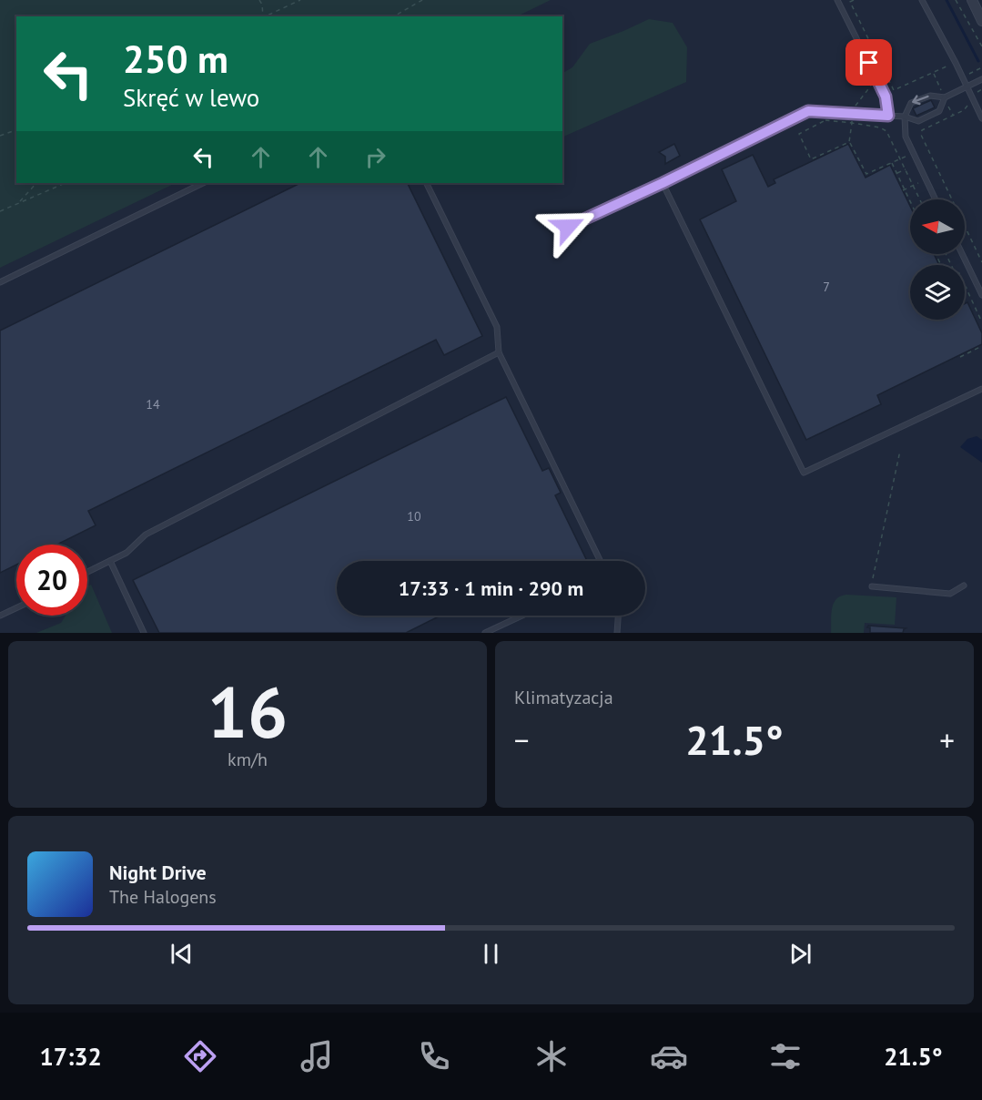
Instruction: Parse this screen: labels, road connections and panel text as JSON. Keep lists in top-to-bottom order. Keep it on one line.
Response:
{"house_numbers":["7","14","10"],"north":"left","page":{"turn":["250 m","Skręć w lewo"],"limit":"20","trip":"17:33 · 1 min · 290 m","tile":[["16","km/h"],"Klimatyzacja"],"heat":["−","21.5°","+"],"song":["Night Drive","The Halogens"],"tabs":["17:32","21.5°"]}}
